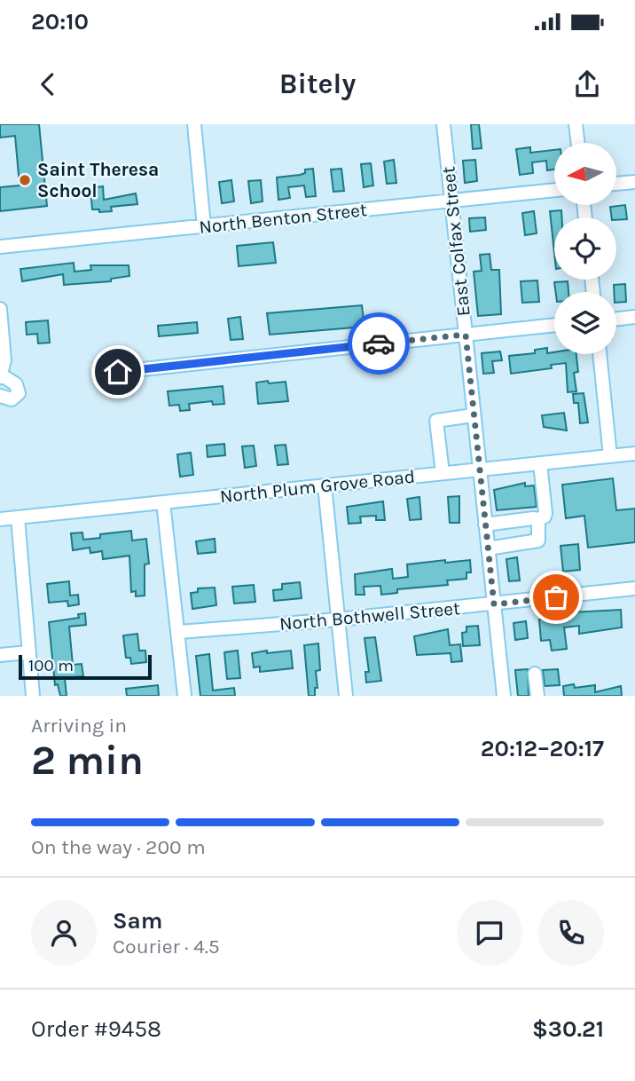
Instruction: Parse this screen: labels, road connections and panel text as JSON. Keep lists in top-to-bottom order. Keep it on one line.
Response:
{"streets":{"street":["North Benton Street","East Colfax Street","North Plum Grove Road","North Bothwell Street"]},"crossings":[["North Benton Street","East Colfax Street"],["East Colfax Street","North Plum Grove Road"],["East Colfax Street","North Bothwell Street"]],"places":["Saint Theresa School"],"scale_bar":"100 m","north":"left","page":{"status":"20:10","header":"Bitely","scale":"100 m","heading":["2 min","Arriving in","20:12–20:17"],"panel":["Sam","Courier · 4.5","Order #9458","$30.21"],"bar":"On the way · 200 m"}}
